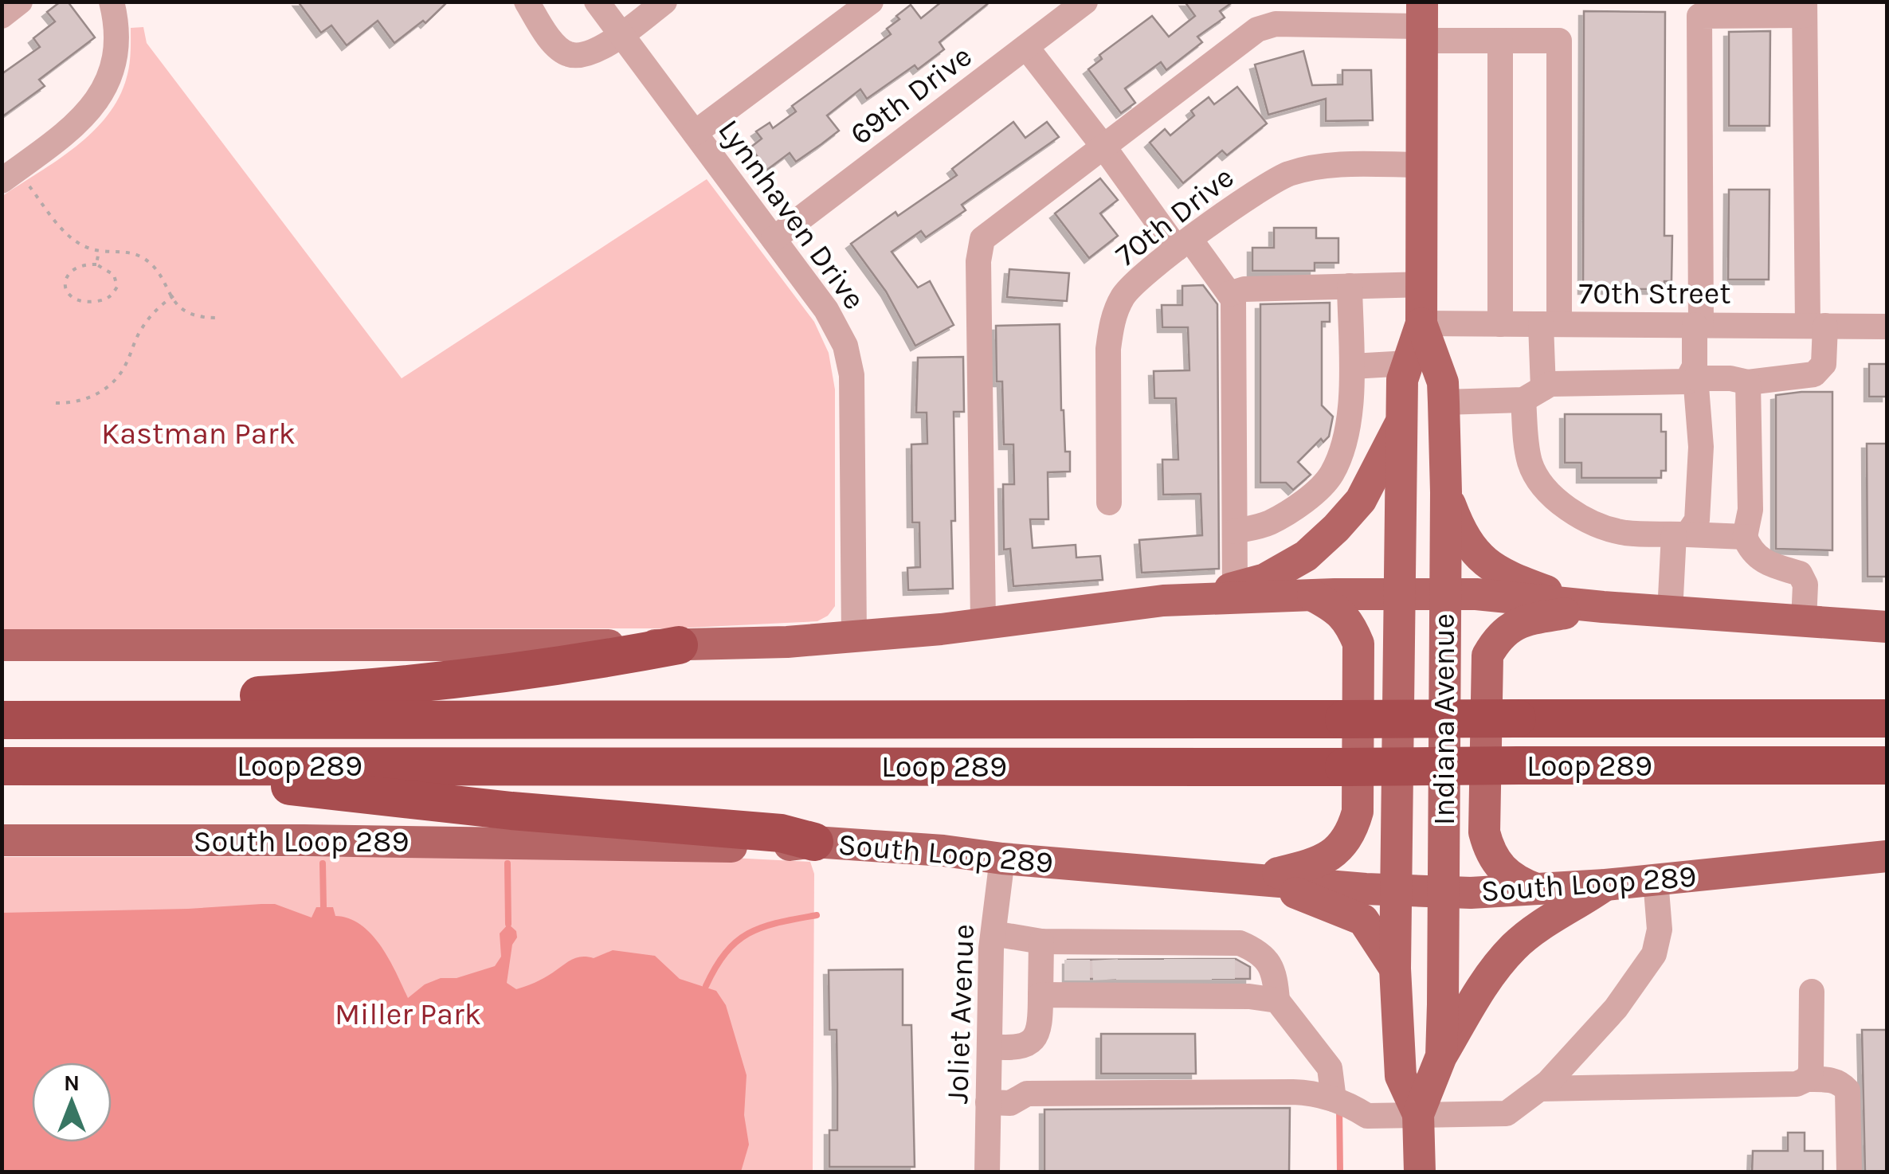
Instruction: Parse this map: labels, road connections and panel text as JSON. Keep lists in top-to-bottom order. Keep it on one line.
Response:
{"streets":{"highway":["Loop 289"],"main road":["Indiana Avenue","South Loop 289"],"street":["69th Drive","Lynnhaven Drive","70th Drive","70th Street","Joliet Avenue"]},"crossings":[["69th Drive","Lynnhaven Drive"],["70th Drive","Indiana Avenue"],["70th Street","Indiana Avenue"],["Indiana Avenue","South Loop 289"],["South Loop 289","Joliet Avenue"]],"parks":["Kastman Park","Miller Park"],"north":"top"}
